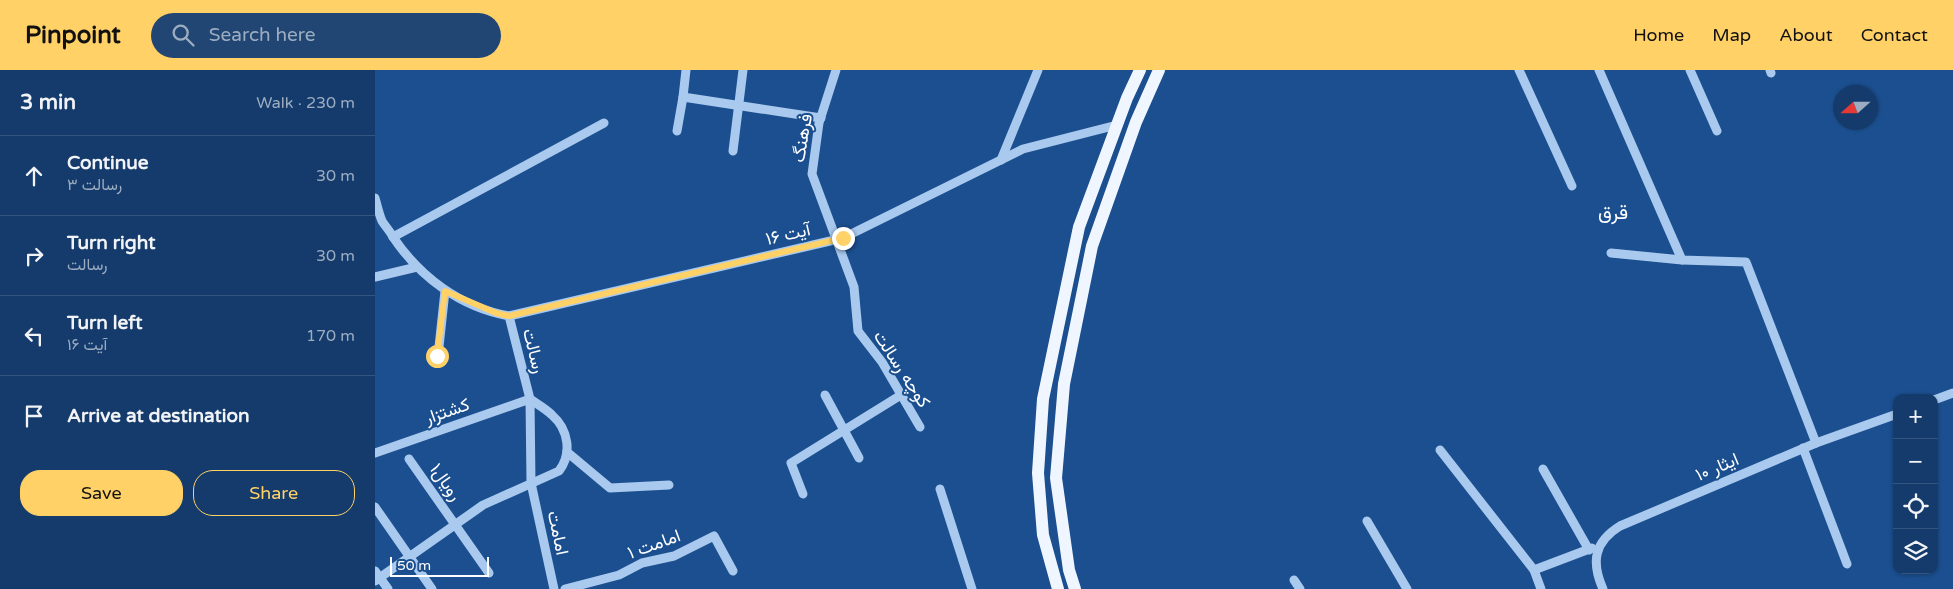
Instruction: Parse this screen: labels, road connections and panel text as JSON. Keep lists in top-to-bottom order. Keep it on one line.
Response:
{"streets":{"street":["فرهنگ","آیت ۱۶","رسالت","کوچه رسالت","کشتزار","ایثار ۱۰","رویال۱","امامت","امامت ۱"]},"crossings":[["فرهنگ","آیت ۱۶"],["فرهنگ","کوچه رسالت"],["آیت ۱۶","رسالت"],["آیت ۱۶","کوچه رسالت"],["رسالت","کشتزار"],["رسالت","امامت"],["کشتزار","امامت"]],"districts":["قرق"],"scale_bar":"50 m","north":"left","page":{"header":"Pinpoint","search":"Search here","nav":["Home","Map","About","Contact"],"heading":["3 min","Walk · 230 m"],"list":[["Continue","رسالت ۳","30 m"],["Turn right","رسالت","30 m"],["Turn left","آیت ۱۶","170 m"],"Arrive at destination"],"map_buttons":["+","−"],"buttons":["Save","Share"],"scale":"50 m"}}
